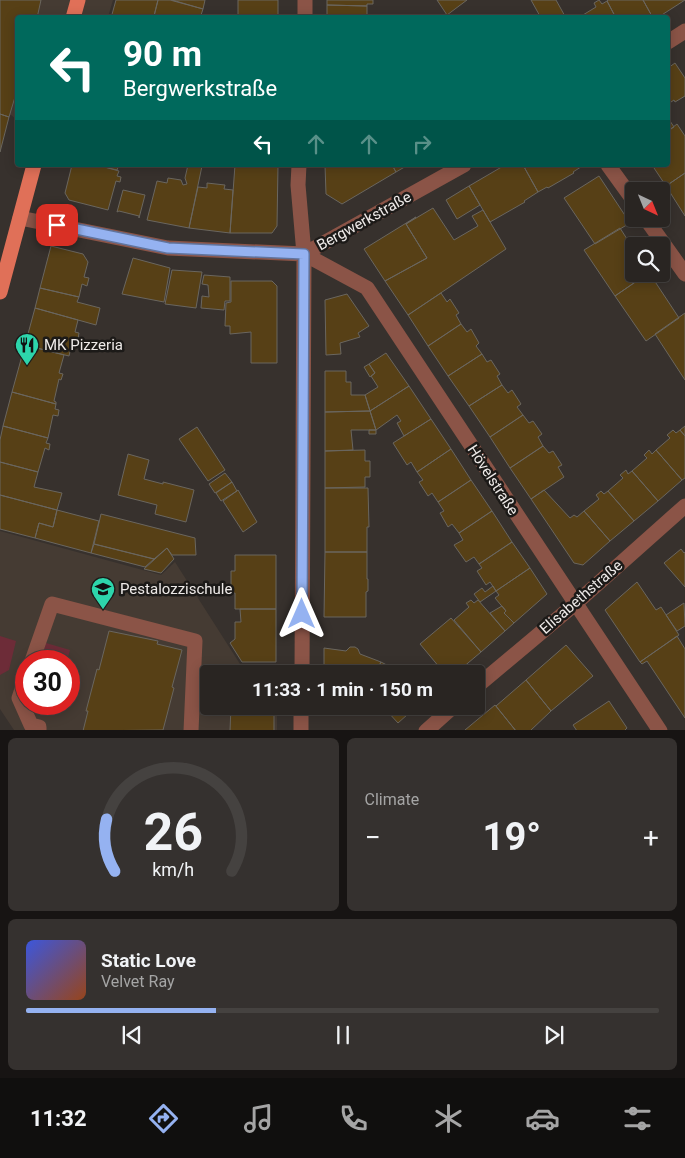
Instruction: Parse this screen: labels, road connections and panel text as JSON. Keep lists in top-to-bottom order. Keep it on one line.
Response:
{"streets":{"street":["Bergwerkstraße","Hövelstraße","Elisabethstraße"]},"crossings":[["Bergwerkstraße","Hövelstraße"],["Hövelstraße","Elisabethstraße"]],"places":{"restaurant":["MK Pizzeria"],"school or university":["Pestalozzischule"]},"north":"bottom right","page":{"turn":["90 m","Bergwerkstraße"],"limit":"30","trip":"11:33 · 1 min · 150 m","tile":"Climate","heat":["−","19°","+"],"song":["Static Love","Velvet Ray"],"tabs":"11:32","gauge":["26","km/h"]}}
